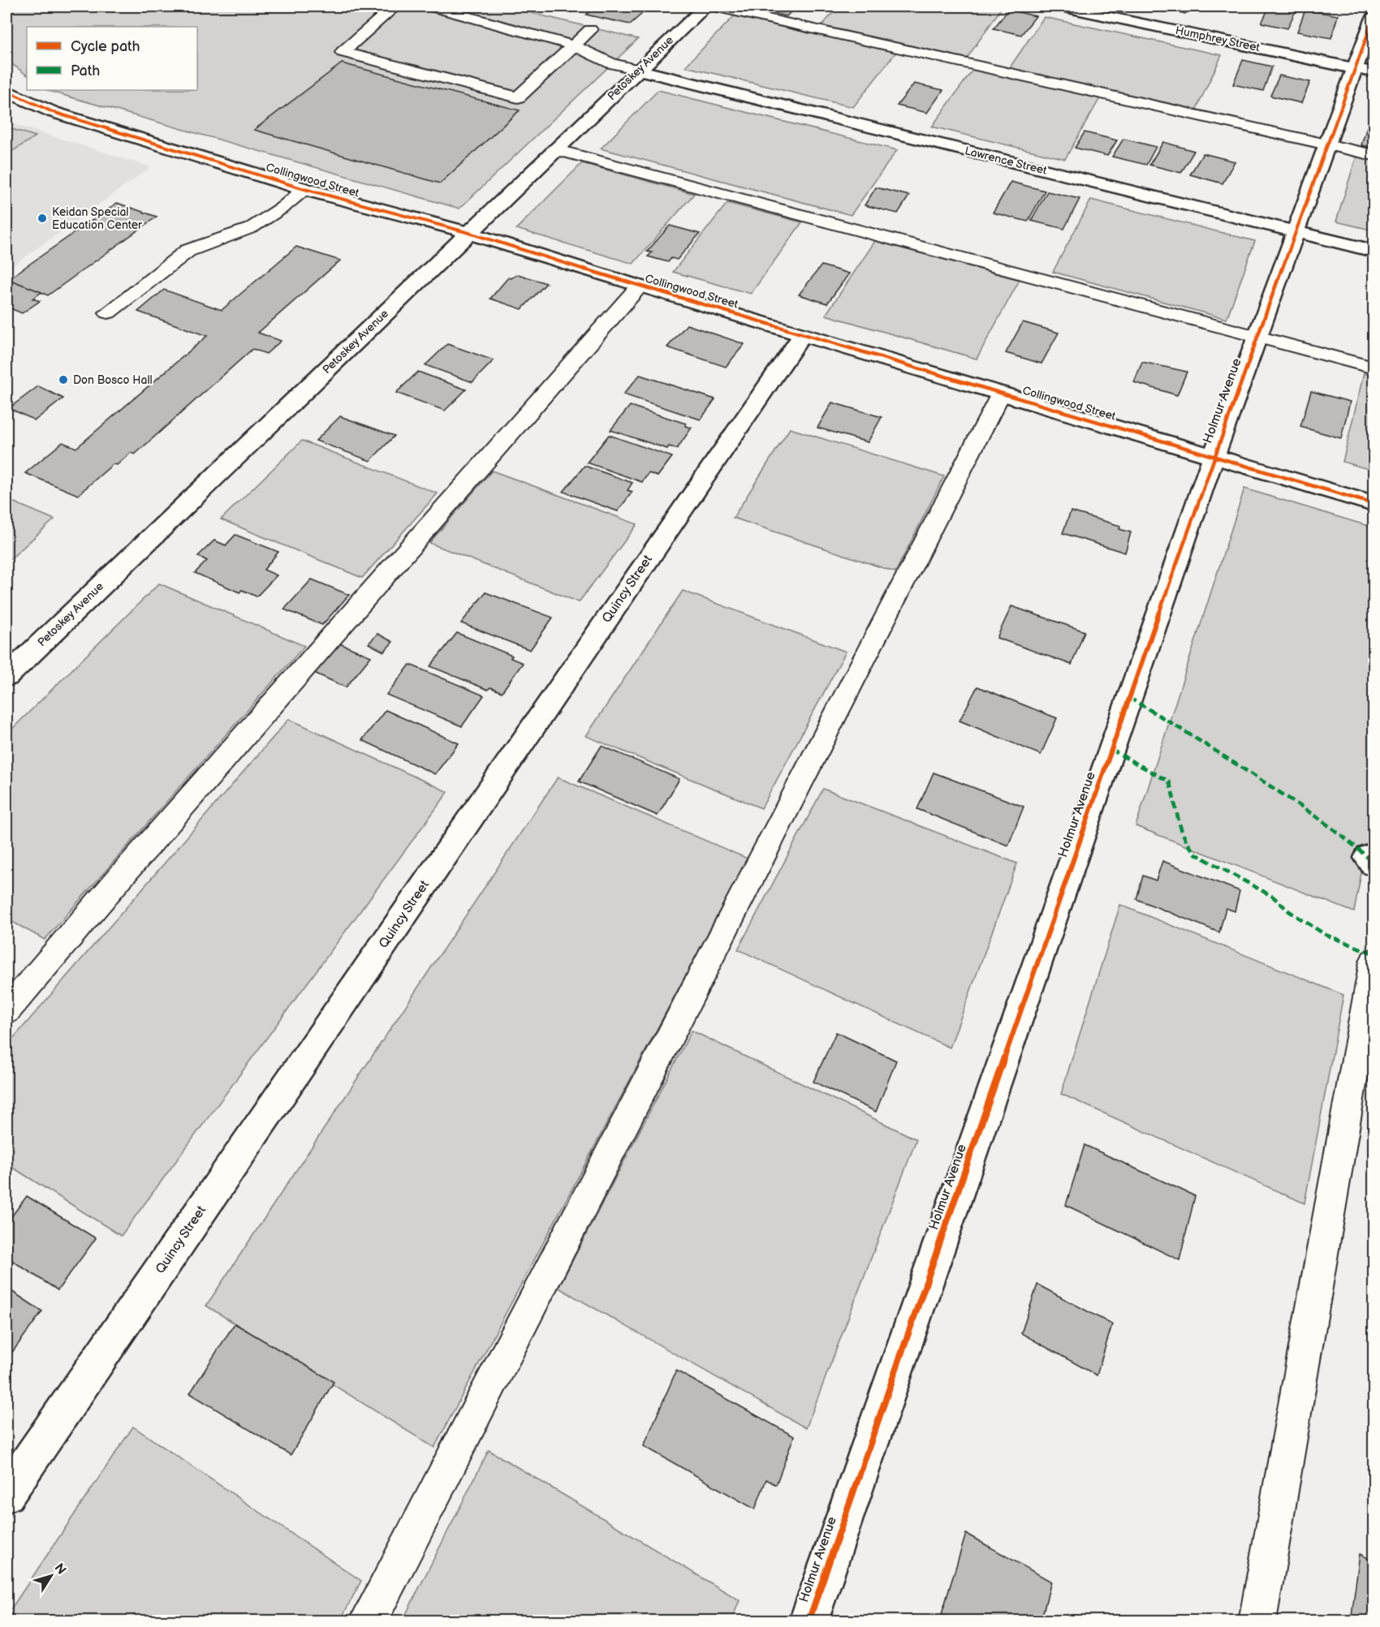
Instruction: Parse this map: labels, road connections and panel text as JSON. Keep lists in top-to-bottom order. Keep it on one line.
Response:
{"streets":{"street":["Humphrey Street","Petoskey Avenue","Lawrence Street","Collingwood Street","Holmur Avenue","Quincy Street"]},"crossings":[["Humphrey Street","Holmur Avenue"],["Petoskey Avenue","Lawrence Street"],["Petoskey Avenue","Collingwood Street"],["Lawrence Street","Holmur Avenue"],["Collingwood Street","Holmur Avenue"],["Collingwood Street","Quincy Street"]],"places":["Keidan Special Education Center","Don Bosco Hall"],"legend":["Cycle path","Path"],"north":"top right"}
